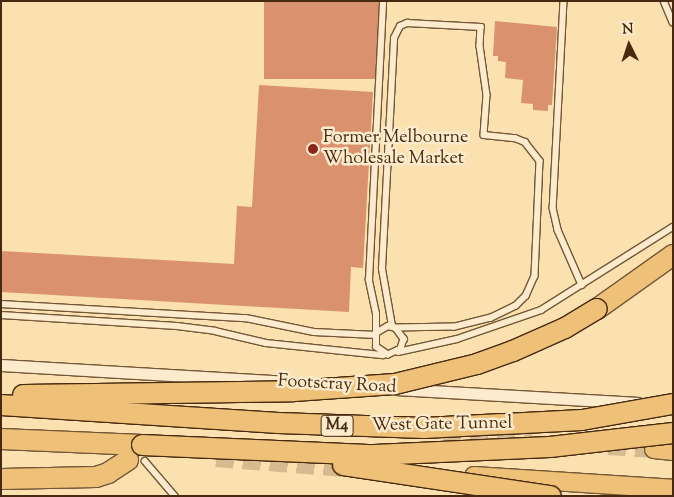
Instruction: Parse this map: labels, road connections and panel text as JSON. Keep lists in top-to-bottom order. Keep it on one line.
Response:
{"streets":{"highway":["West Gate Tunnel","M4"],"street":["Footscray Road"]},"crossings":[["Footscray Road","West Gate Tunnel"]],"places":["Former Melbourne Wholesale Market"],"north":"top"}
